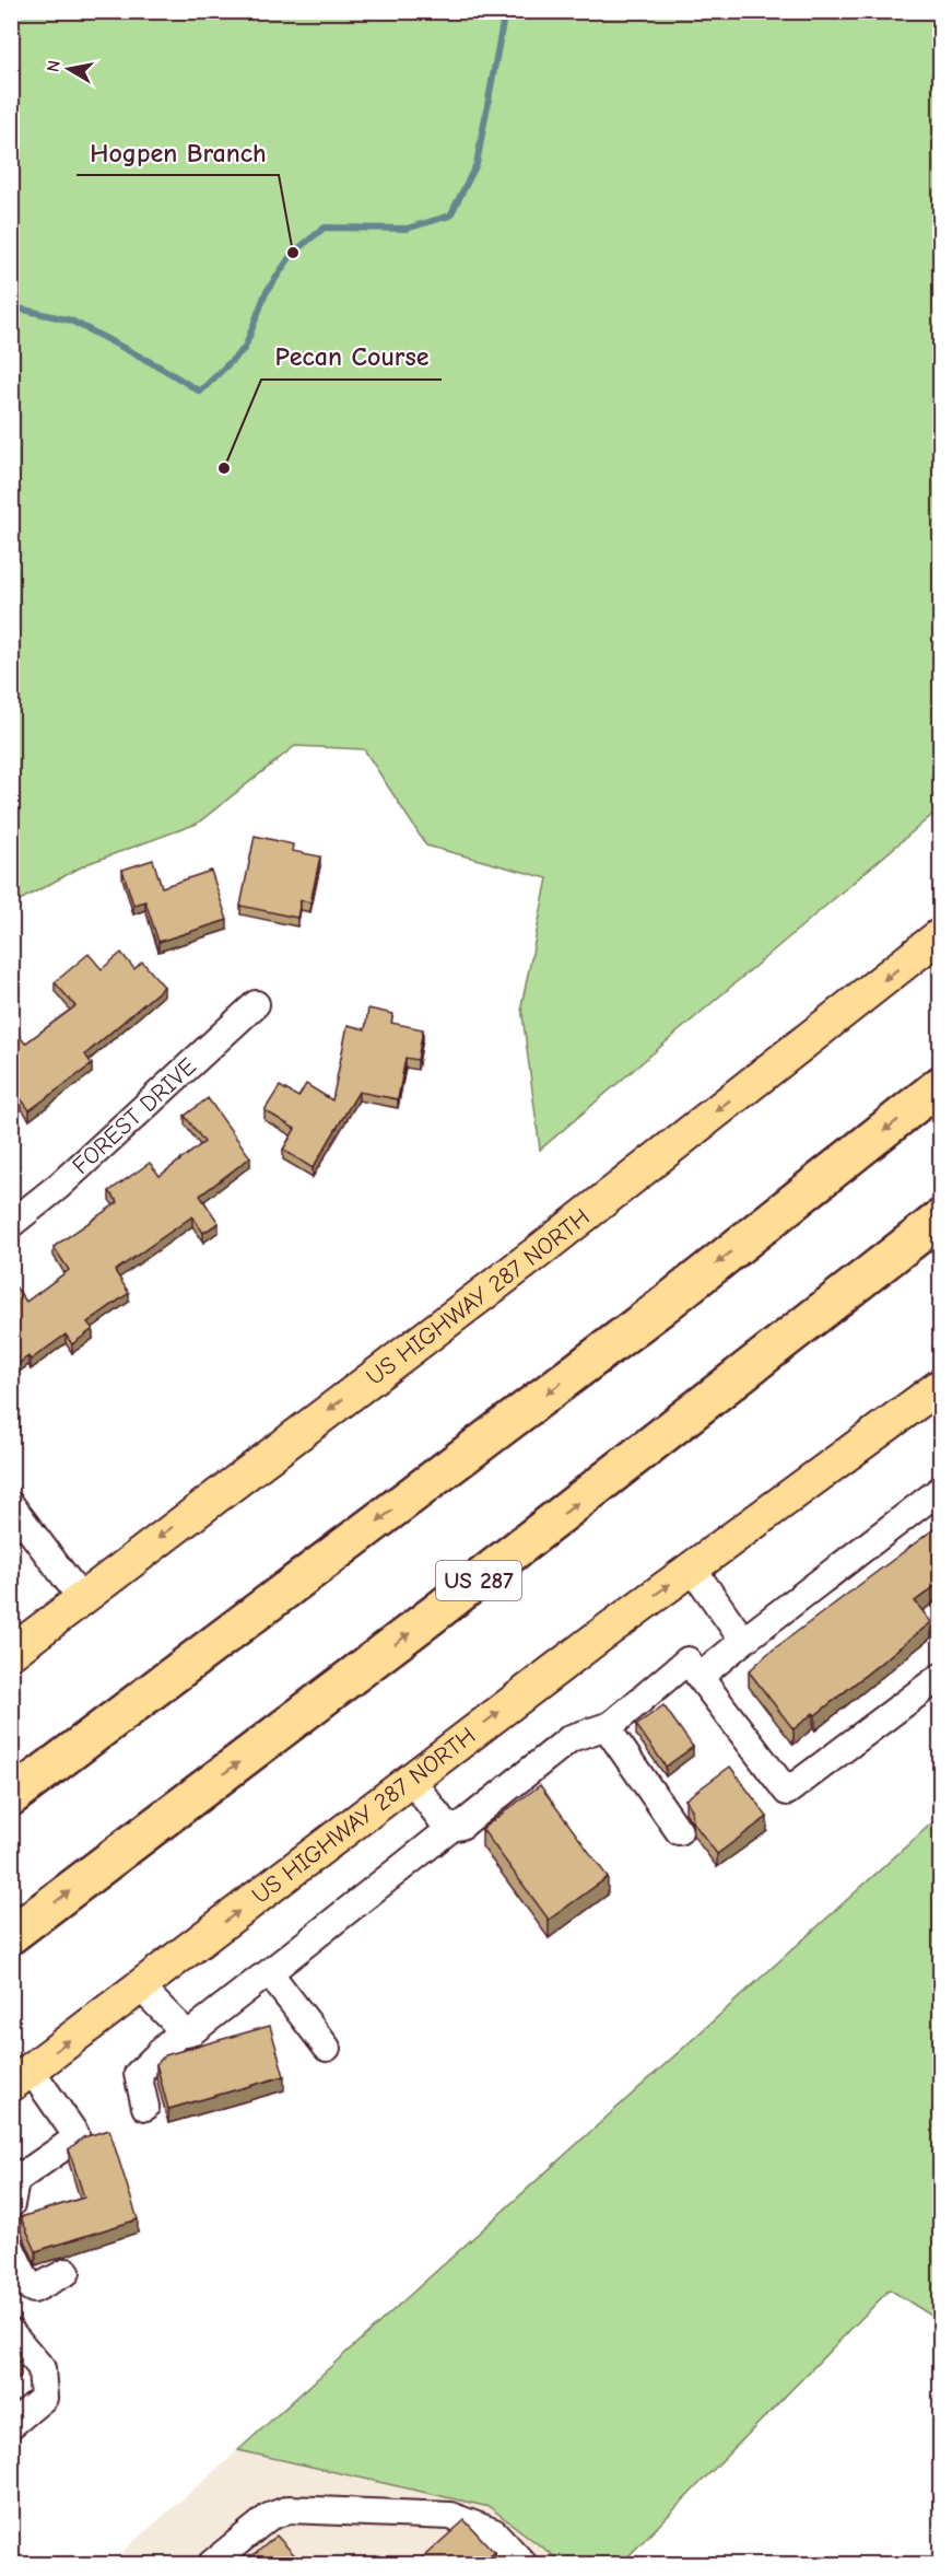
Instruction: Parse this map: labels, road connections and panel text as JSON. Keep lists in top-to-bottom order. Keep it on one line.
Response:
{"streets":{"highway":["US 287"],"main road":["US HIGHWAY 287 NORTH"],"street":["FOREST DRIVE"]},"places":["Hogpen Branch","Pecan Course"],"north":"left"}
